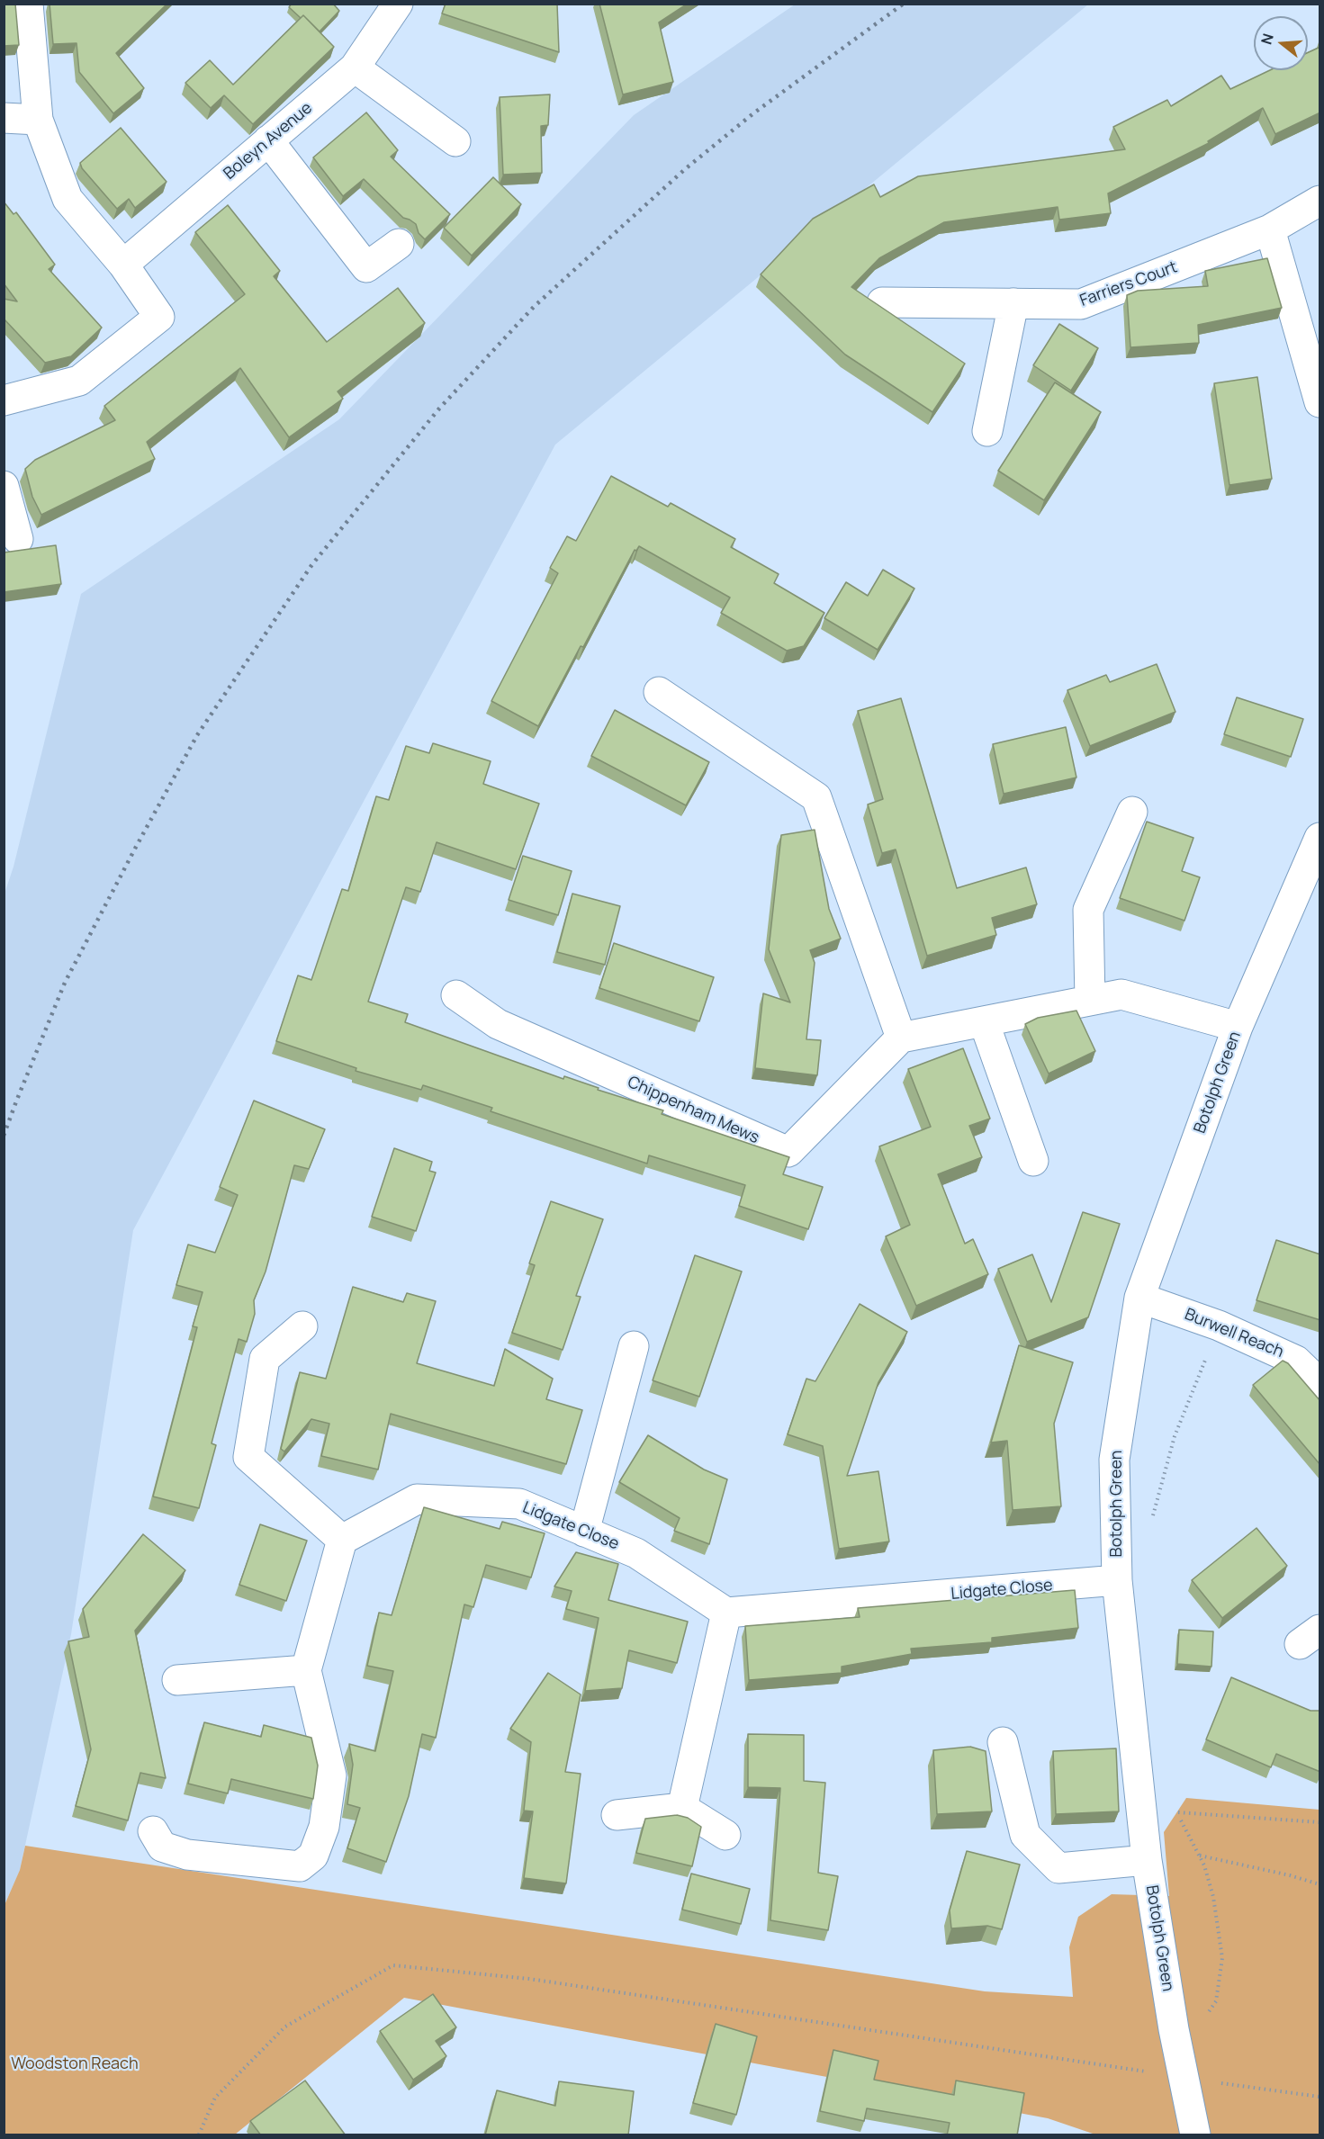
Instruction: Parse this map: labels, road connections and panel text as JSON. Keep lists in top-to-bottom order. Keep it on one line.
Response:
{"streets":{"street":["Boleyn Avenue","Farriers Court","Botolph Green","Chippenham Mews","Burwell Reach","Lidgate Close"]},"crossings":[["Botolph Green","Burwell Reach"],["Botolph Green","Lidgate Close"]],"parks":["Woodston Reach"],"north":"left"}
